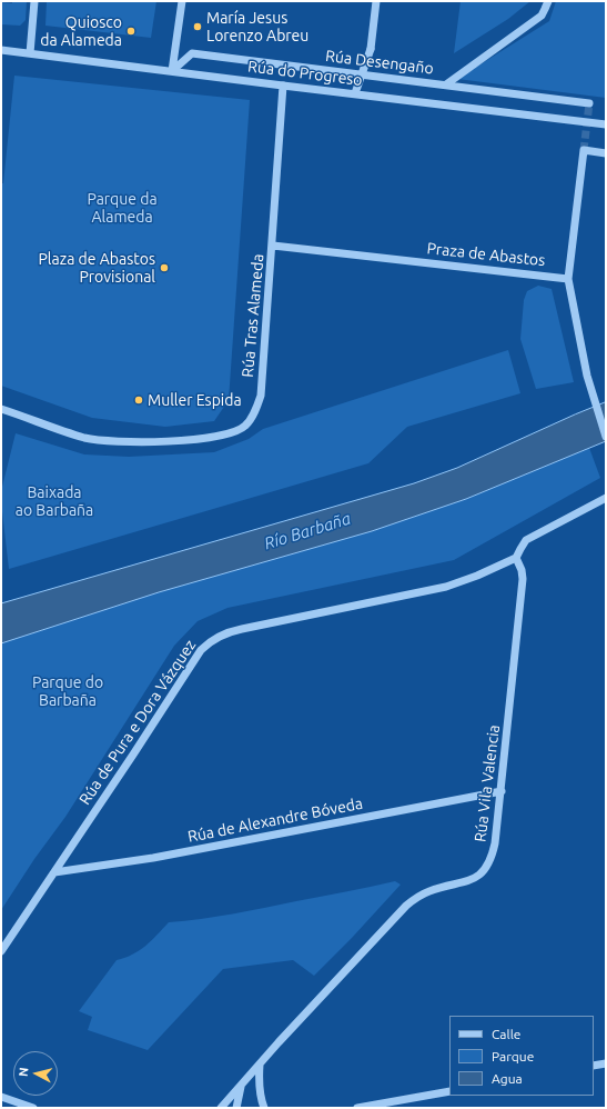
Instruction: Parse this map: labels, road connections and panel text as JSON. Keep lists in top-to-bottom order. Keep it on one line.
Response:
{"streets":{"street":["Rúa Desengaño","Rúa do Progreso","Praza de Abastos","Rúa Tras Alameda","Rúa de Pura e Dora Vázquez","Rúa Vila Valencia","Rúa de Alexandre Bóveda"]},"crossings":[["Rúa Desengaño","Rúa do Progreso"],["Rúa do Progreso","Rúa Tras Alameda"],["Praza de Abastos","Rúa Tras Alameda"],["Rúa de Pura e Dora Vázquez","Rúa Vila Valencia"],["Rúa de Pura e Dora Vázquez","Rúa de Alexandre Bóveda"],["Rúa Vila Valencia","Rúa de Alexandre Bóveda"]],"water":["Río Barbaña"],"parks":["Parque da Alameda","Baixada ao Barbaña","Parque do Barbaña"],"places":["María Jesus Lorenzo Abreu","Quiosco da Alameda","Plaza de Abastos Provisional","Muller Espida"],"legend":["Calle","Parque","Agua"],"north":"left"}
